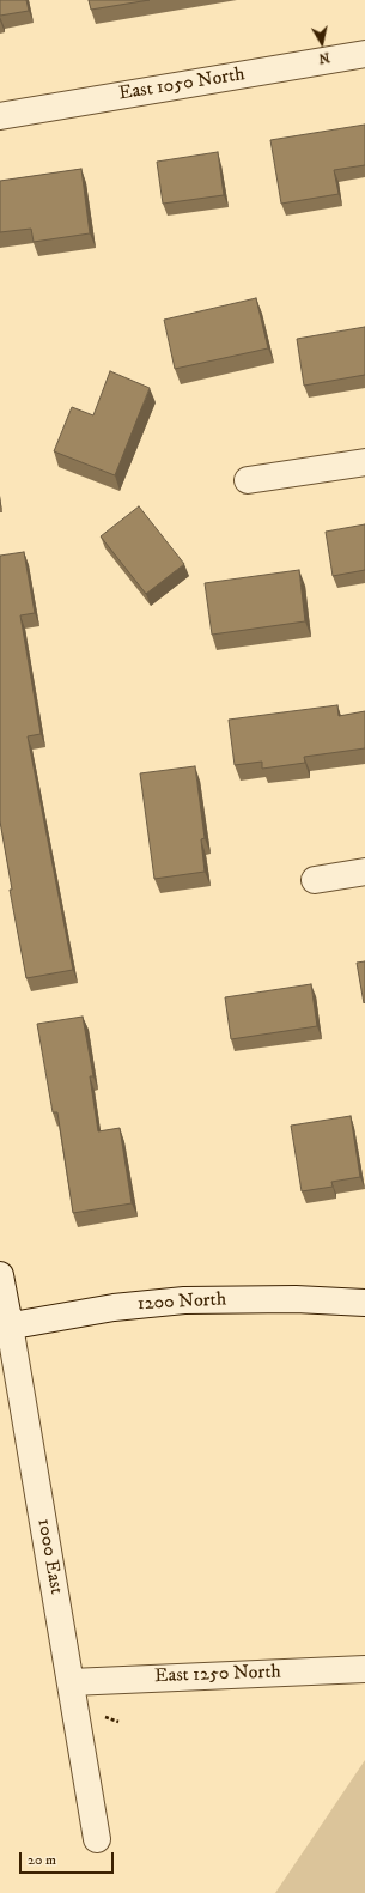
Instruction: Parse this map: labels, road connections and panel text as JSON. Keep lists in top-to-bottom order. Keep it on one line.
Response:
{"streets":{"street":["East 1050 North","1200 North","1000 East","East 1250 North"]},"crossings":[["1200 North","1000 East"],["1000 East","East 1250 North"]],"scale_bar":"20 m","north":"bottom"}
